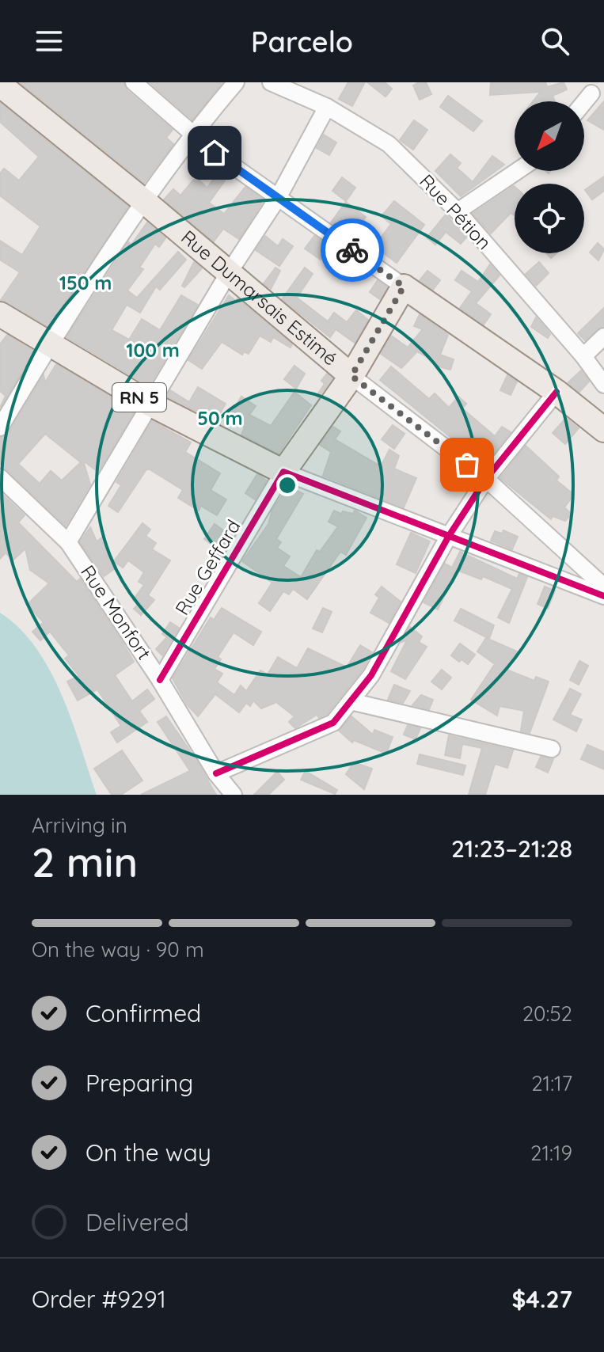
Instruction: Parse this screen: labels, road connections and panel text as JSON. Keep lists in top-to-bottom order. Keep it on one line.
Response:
{"streets":{"main road":["Rue Dumarsais Estimé","RN 5","Rue Geffard"],"street":["Rue Pétion","Rue Monfort"]},"crossings":[["Rue Dumarsais Estimé","Rue Geffard"],["RN 5","Rue Geffard"],["Rue Geffard","Rue Monfort"]],"north":"bottom left","page":{"header":"Parcelo","heading":["2 min","Arriving in","21:23–21:28"],"panel":["Order #9291","$4.27"],"bar":"On the way · 90 m","list":[["Confirmed","20:52"],["Preparing","21:17"],["On the way","21:19"],"Delivered"]},"rings":["150 m","100 m","50 m"]}
